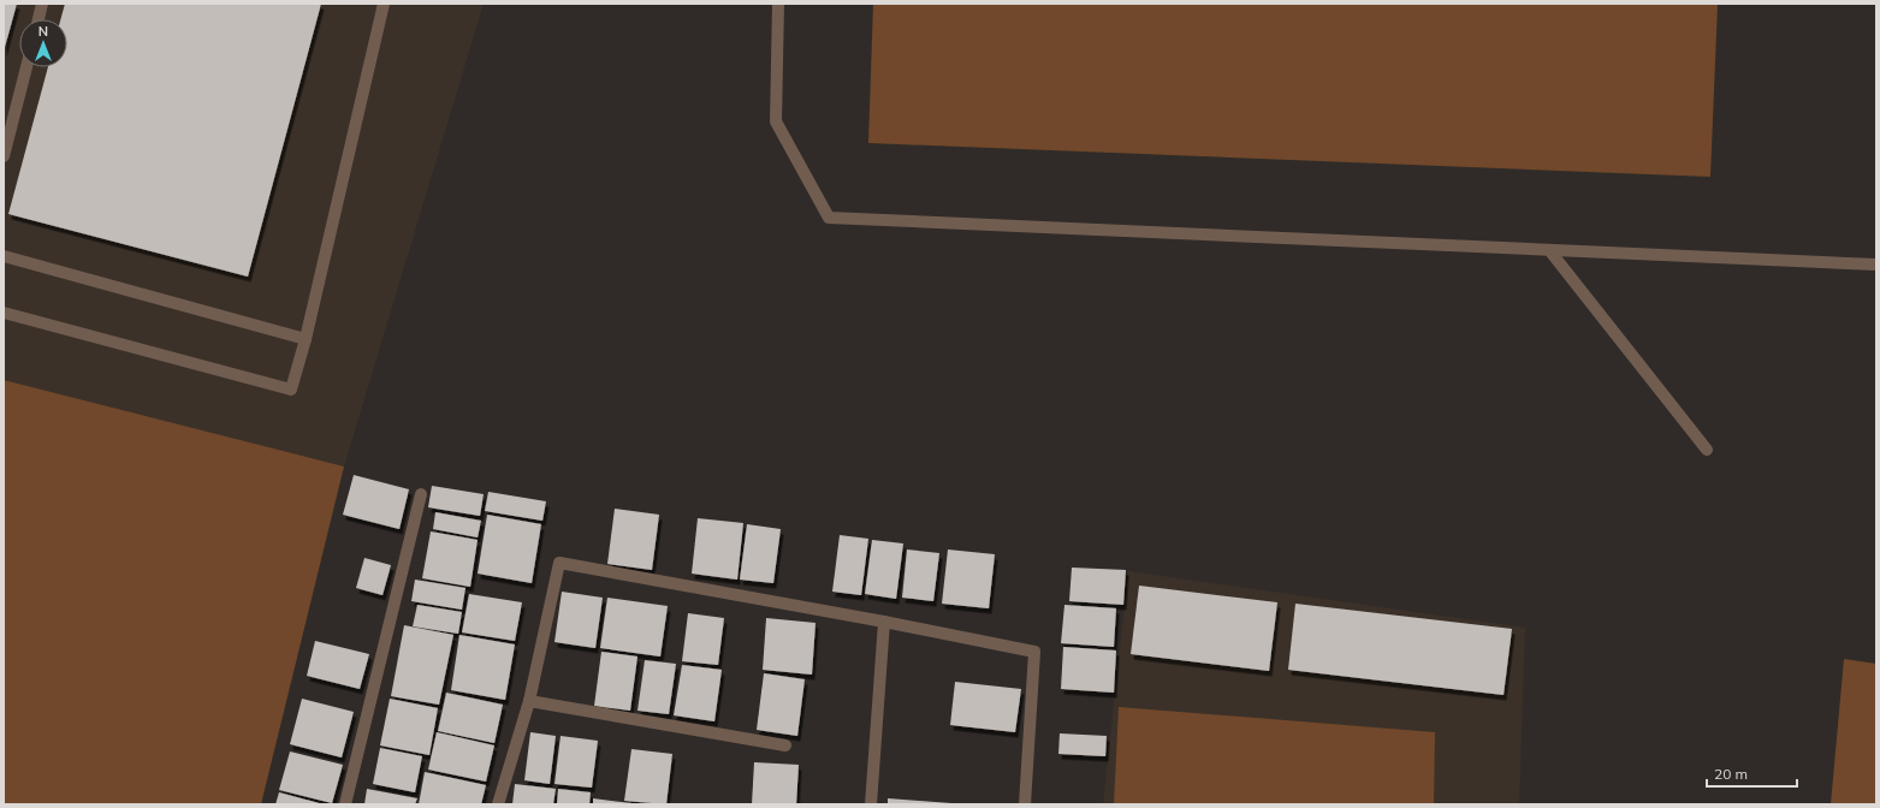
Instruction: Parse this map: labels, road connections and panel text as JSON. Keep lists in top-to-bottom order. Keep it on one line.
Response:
{"scale_bar":"20 m","north":"top"}
